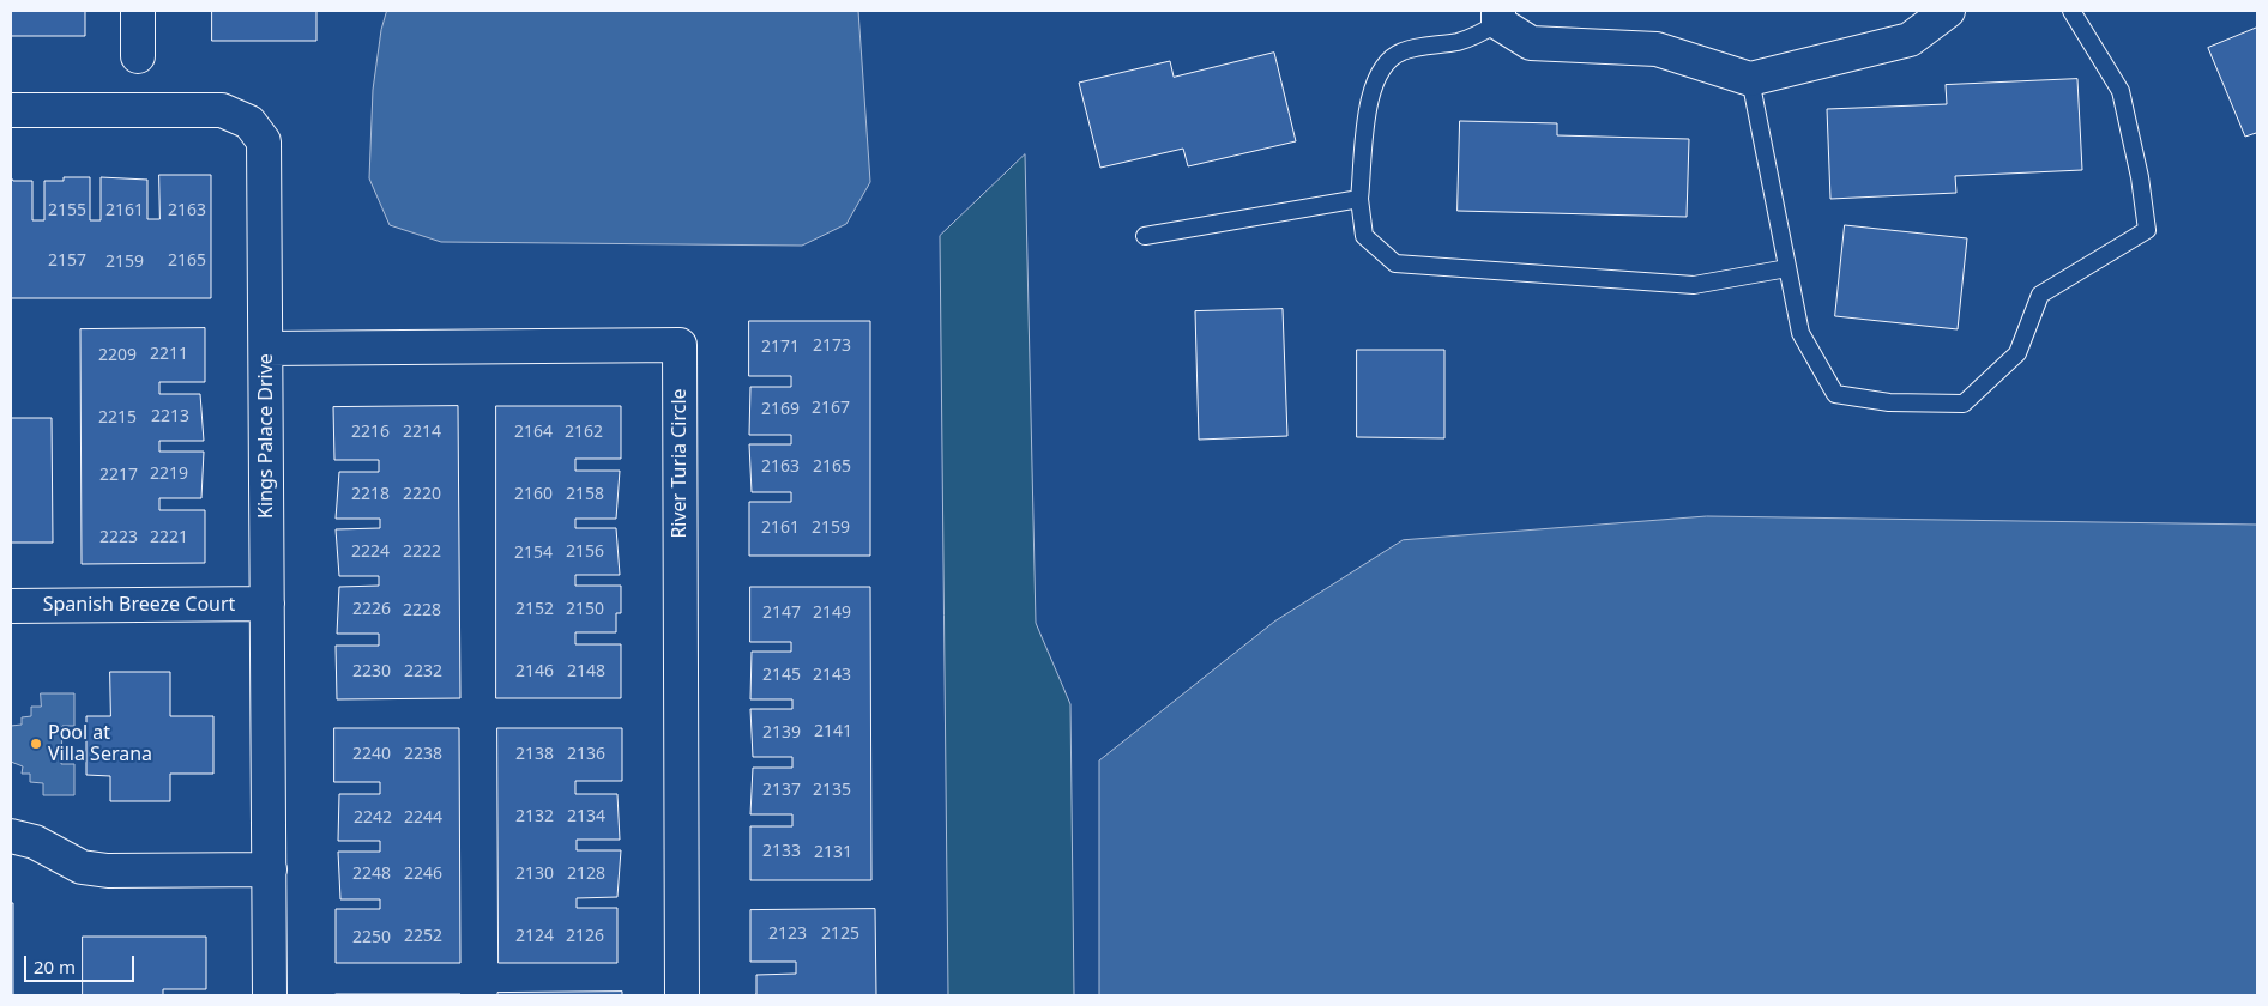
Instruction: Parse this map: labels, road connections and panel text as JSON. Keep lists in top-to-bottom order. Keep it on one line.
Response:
{"streets":{"street":["Kings Palace Drive","River Turia Circle","Spanish Breeze Court"]},"crossings":[["Kings Palace Drive","River Turia Circle"],["Kings Palace Drive","Spanish Breeze Court"]],"places":["Pool at Villa Serana"],"house_numbers":["2155","2161","2163","2157","2165","2159","2173","2171","2211","2209","2167","2169","2213","2215","2216","2214","2164","2162","2163","2165","2219","2217","2218","2220","2160","2158","2161","2159","2223","2221","2224","2222","2156","2154","2226","2152","2150","2228","2147","2149","2230","2232","2146","2148","2145","2143","2141","2139","2240","2238","2138","2136","2137","2135","2132","2134","2242","2244","2133","2131","2248","2246","2130","2128","2123","2125","2252","2124","2126","2250"],"scale_bar":"20 m"}
